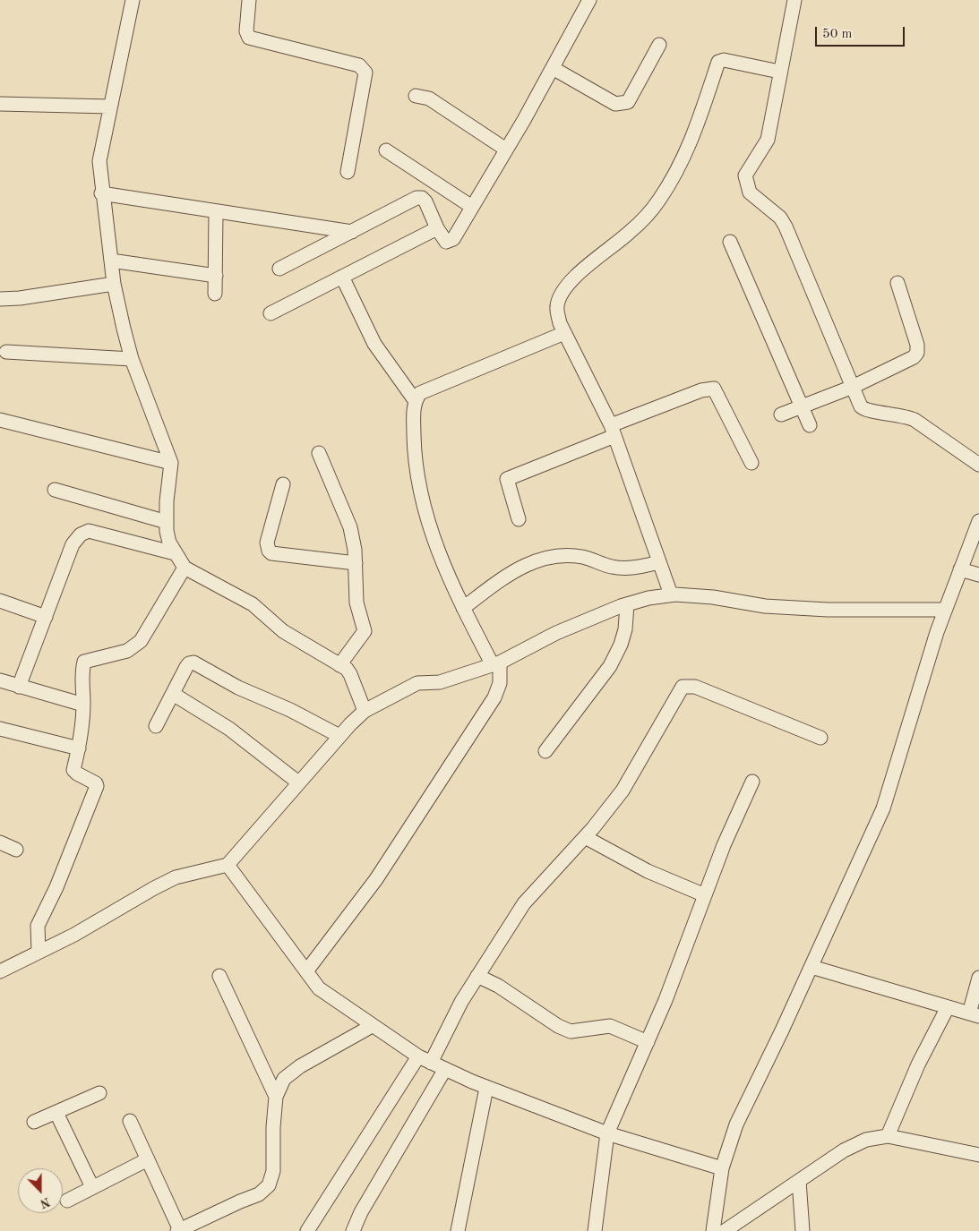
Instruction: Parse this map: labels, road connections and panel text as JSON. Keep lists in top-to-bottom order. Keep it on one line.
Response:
{"scale_bar":"50 m","north":"bottom"}
